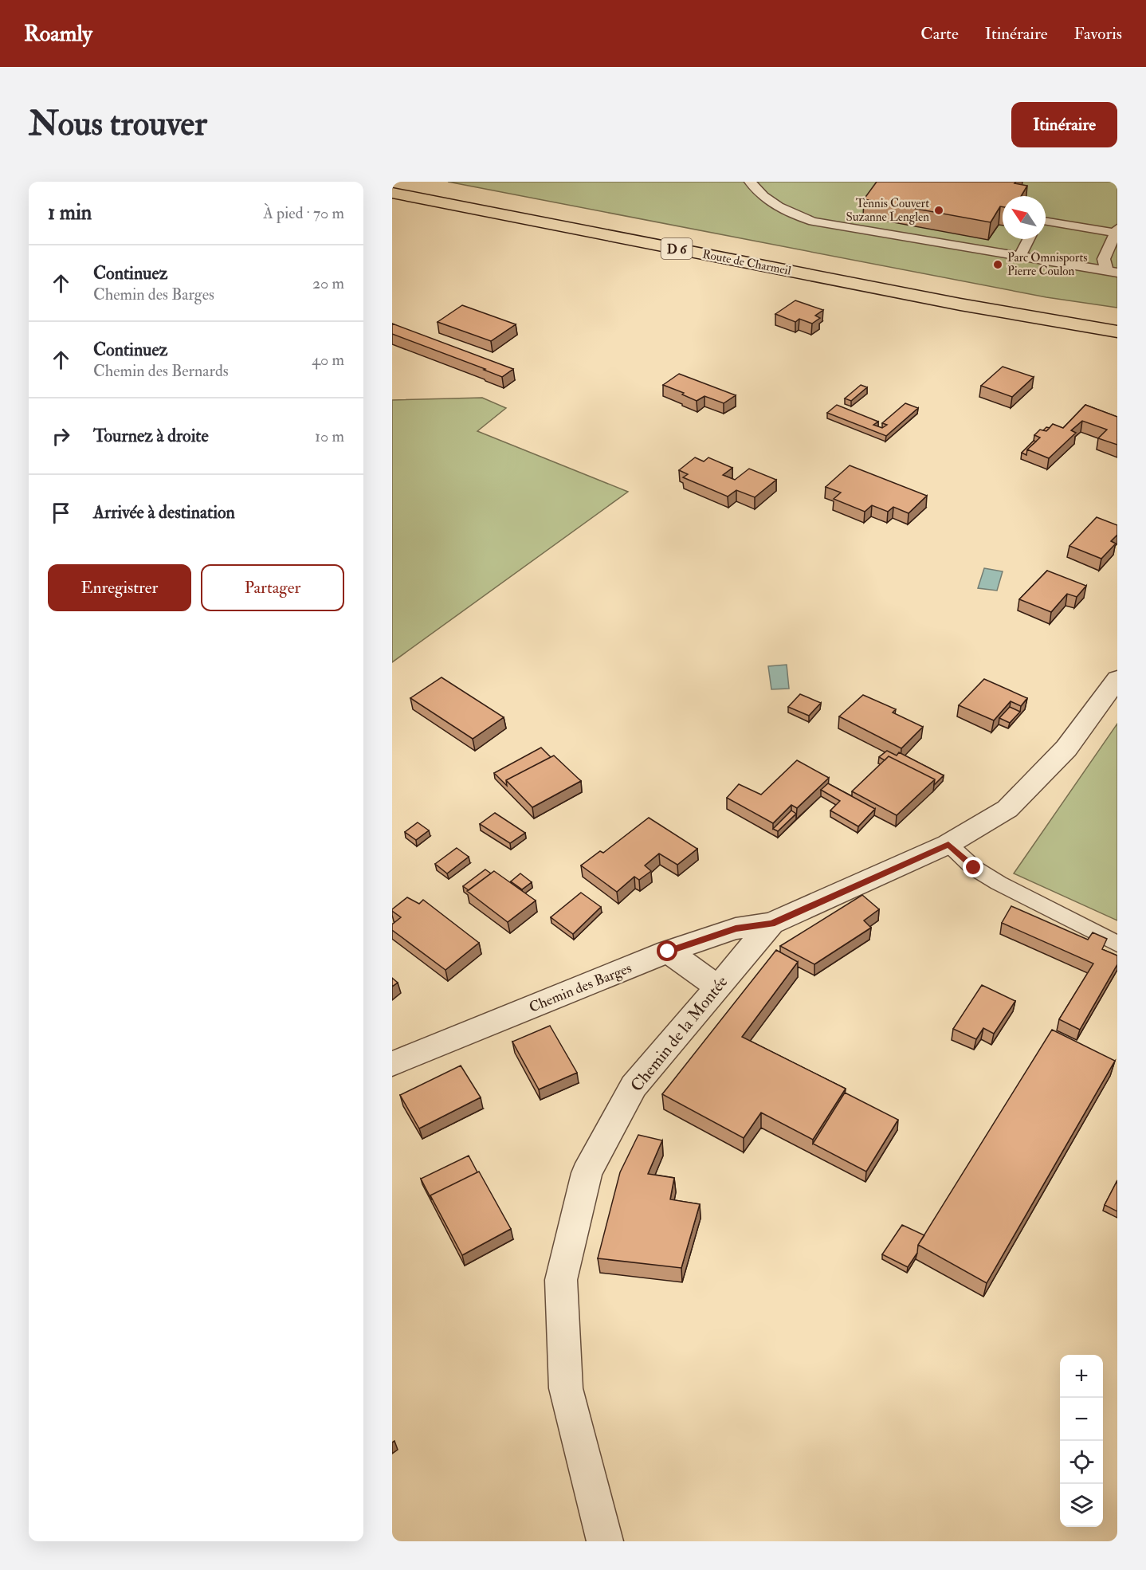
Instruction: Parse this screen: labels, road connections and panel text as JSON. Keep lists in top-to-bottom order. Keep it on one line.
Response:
{"streets":{"main road":["D 6","Route de Charmeil"],"street":["Chemin des Barges","Chemin de la Montée"]},"crossings":[["Chemin des Barges","Chemin de la Montée"]],"places":["Tennis Couvert Suzanne Lenglen","Parc Omnisports Pierre Coulon"],"north":"top left","page":{"header":"Roamly","nav":["Carte","Itinéraire","Favoris"],"buttons":["Itinéraire",["Enregistrer","Partager"]],"title":"Nous trouver","heading":["1 min","À pied · 70 m"],"list":[["Continuez","Chemin des Barges","20 m"],["Continuez","Chemin des Bernards","40 m"],["Tournez à droite","10 m"],"Arrivée à destination"],"map_buttons":["+","−"]}}
